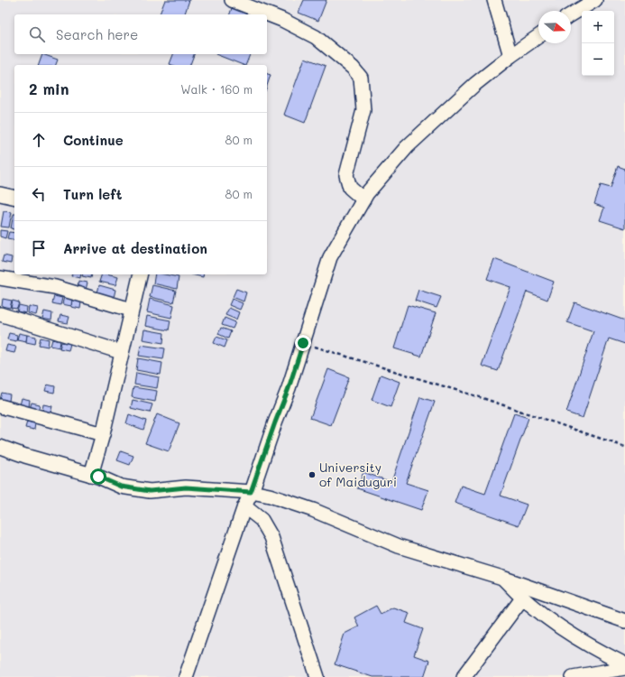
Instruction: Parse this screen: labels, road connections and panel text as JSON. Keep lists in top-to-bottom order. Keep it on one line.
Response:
{"places":["University of Maiduguri"],"north":"right","page":{"map_buttons":["+","−"],"search":"Search here","heading":["2 min","Walk · 160 m"],"list":[["Continue","80 m"],["Turn left","80 m"],"Arrive at destination"]}}
